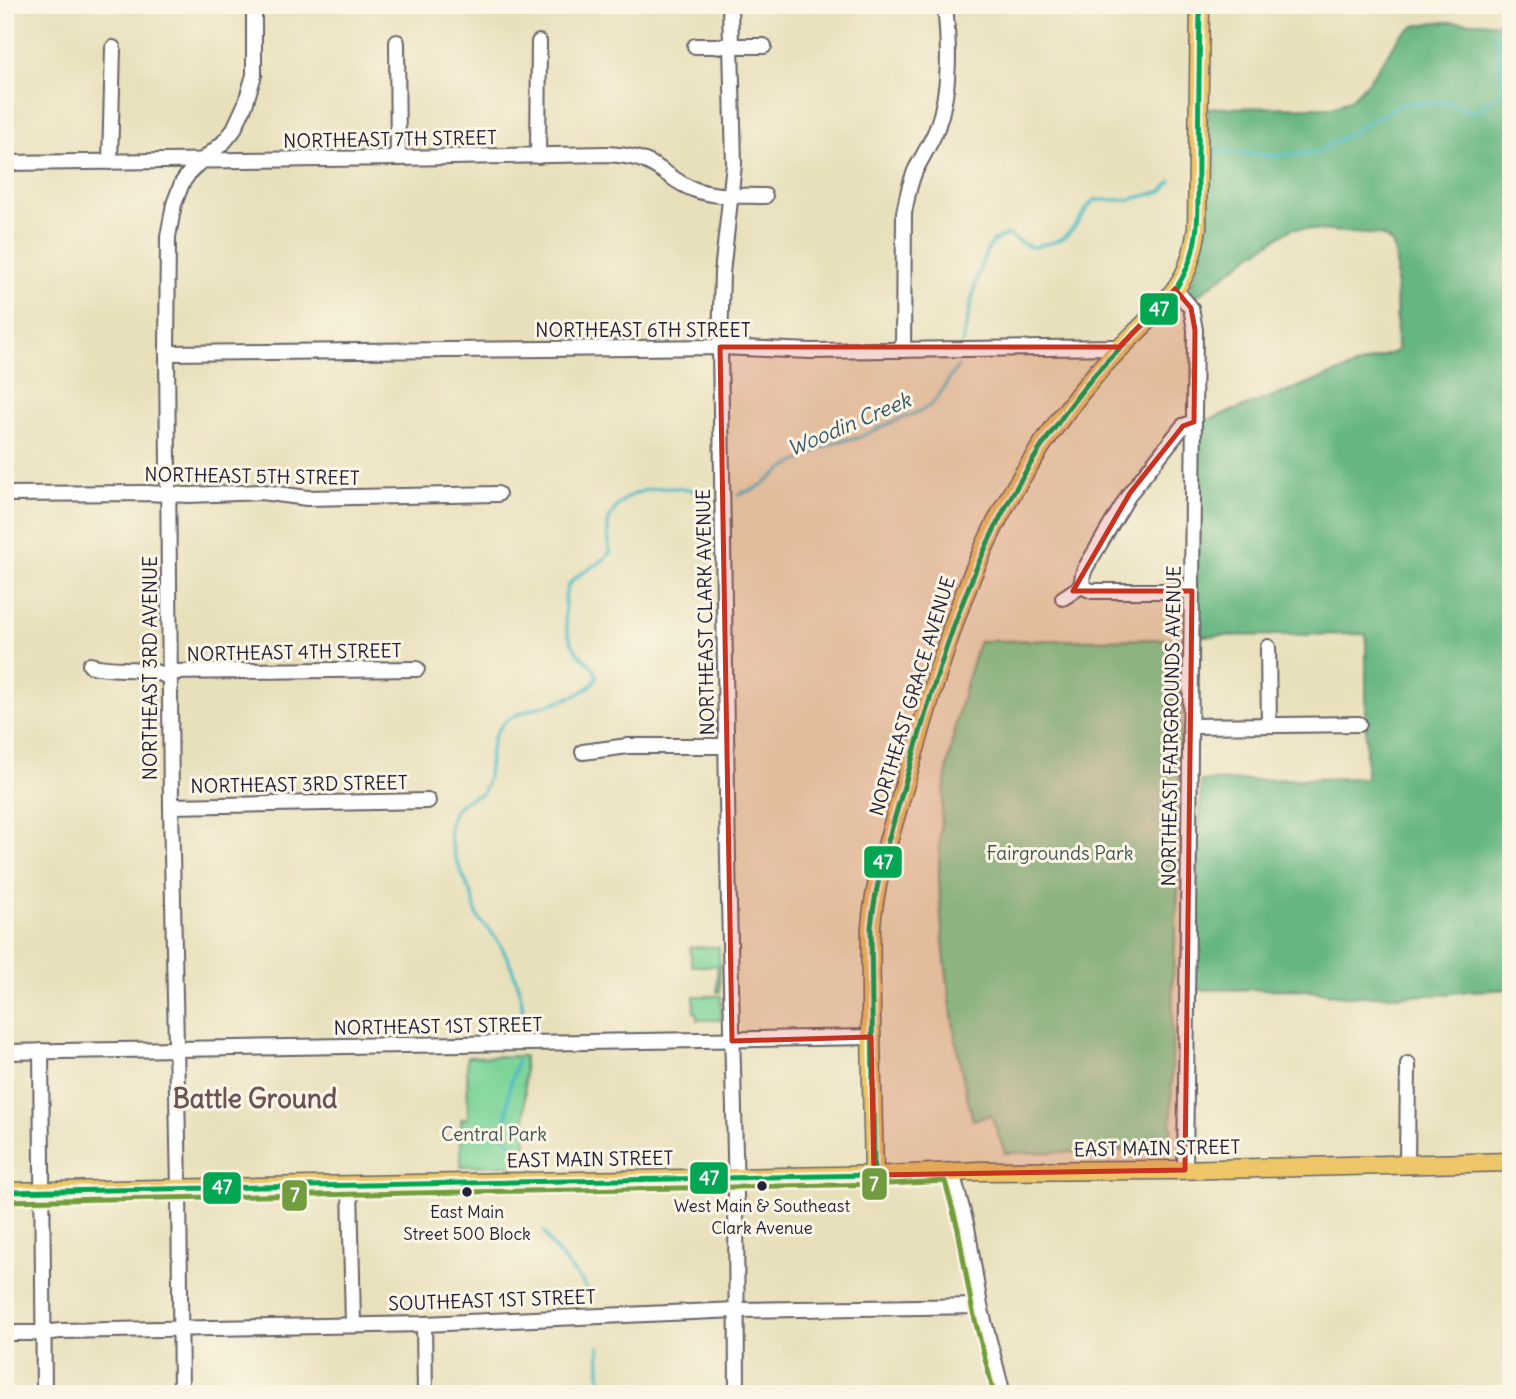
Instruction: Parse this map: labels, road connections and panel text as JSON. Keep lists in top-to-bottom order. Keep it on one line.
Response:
{"streets":{"main road":["NORTHEAST GRACE AVENUE","EAST MAIN STREET"],"street":["NORTHEAST 7TH STREET","NORTHEAST 6TH STREET","NORTHEAST 5TH STREET","NORTHEAST CLARK AVENUE","NORTHEAST 4TH STREET","NORTHEAST 3RD AVENUE","NORTHEAST FAIRGROUNDS AVENUE","NORTHEAST 3RD STREET","NORTHEAST 1ST STREET","SOUTHEAST 1ST STREET"]},"crossings":[["NORTHEAST 7TH STREET","NORTHEAST CLARK AVENUE"],["NORTHEAST 7TH STREET","NORTHEAST 3RD AVENUE"],["NORTHEAST 6TH STREET","NORTHEAST CLARK AVENUE"],["NORTHEAST 6TH STREET","NORTHEAST 3RD AVENUE"],["NORTHEAST 6TH STREET","NORTHEAST GRACE AVENUE"],["NORTHEAST 5TH STREET","NORTHEAST 3RD AVENUE"],["NORTHEAST CLARK AVENUE","NORTHEAST 1ST STREET"],["NORTHEAST CLARK AVENUE","EAST MAIN STREET"],["NORTHEAST CLARK AVENUE","SOUTHEAST 1ST STREET"],["NORTHEAST 4TH STREET","NORTHEAST 3RD AVENUE"],["NORTHEAST 3RD AVENUE","NORTHEAST 3RD STREET"],["NORTHEAST 3RD AVENUE","NORTHEAST 1ST STREET"],["NORTHEAST 3RD AVENUE","EAST MAIN STREET"],["NORTHEAST 3RD AVENUE","SOUTHEAST 1ST STREET"],["NORTHEAST GRACE AVENUE","NORTHEAST FAIRGROUNDS AVENUE"],["NORTHEAST GRACE AVENUE","NORTHEAST 1ST STREET"],["NORTHEAST GRACE AVENUE","EAST MAIN STREET"],["NORTHEAST FAIRGROUNDS AVENUE","EAST MAIN STREET"]],"districts":["Battle Ground"],"water":["Woodin Creek"],"parks":["Fairgrounds Park","Central Park"],"places":["West Main & Southeast Clark Avenue","East Main Street 500 Block"],"lines":["transit line 47","transit line 7"]}
